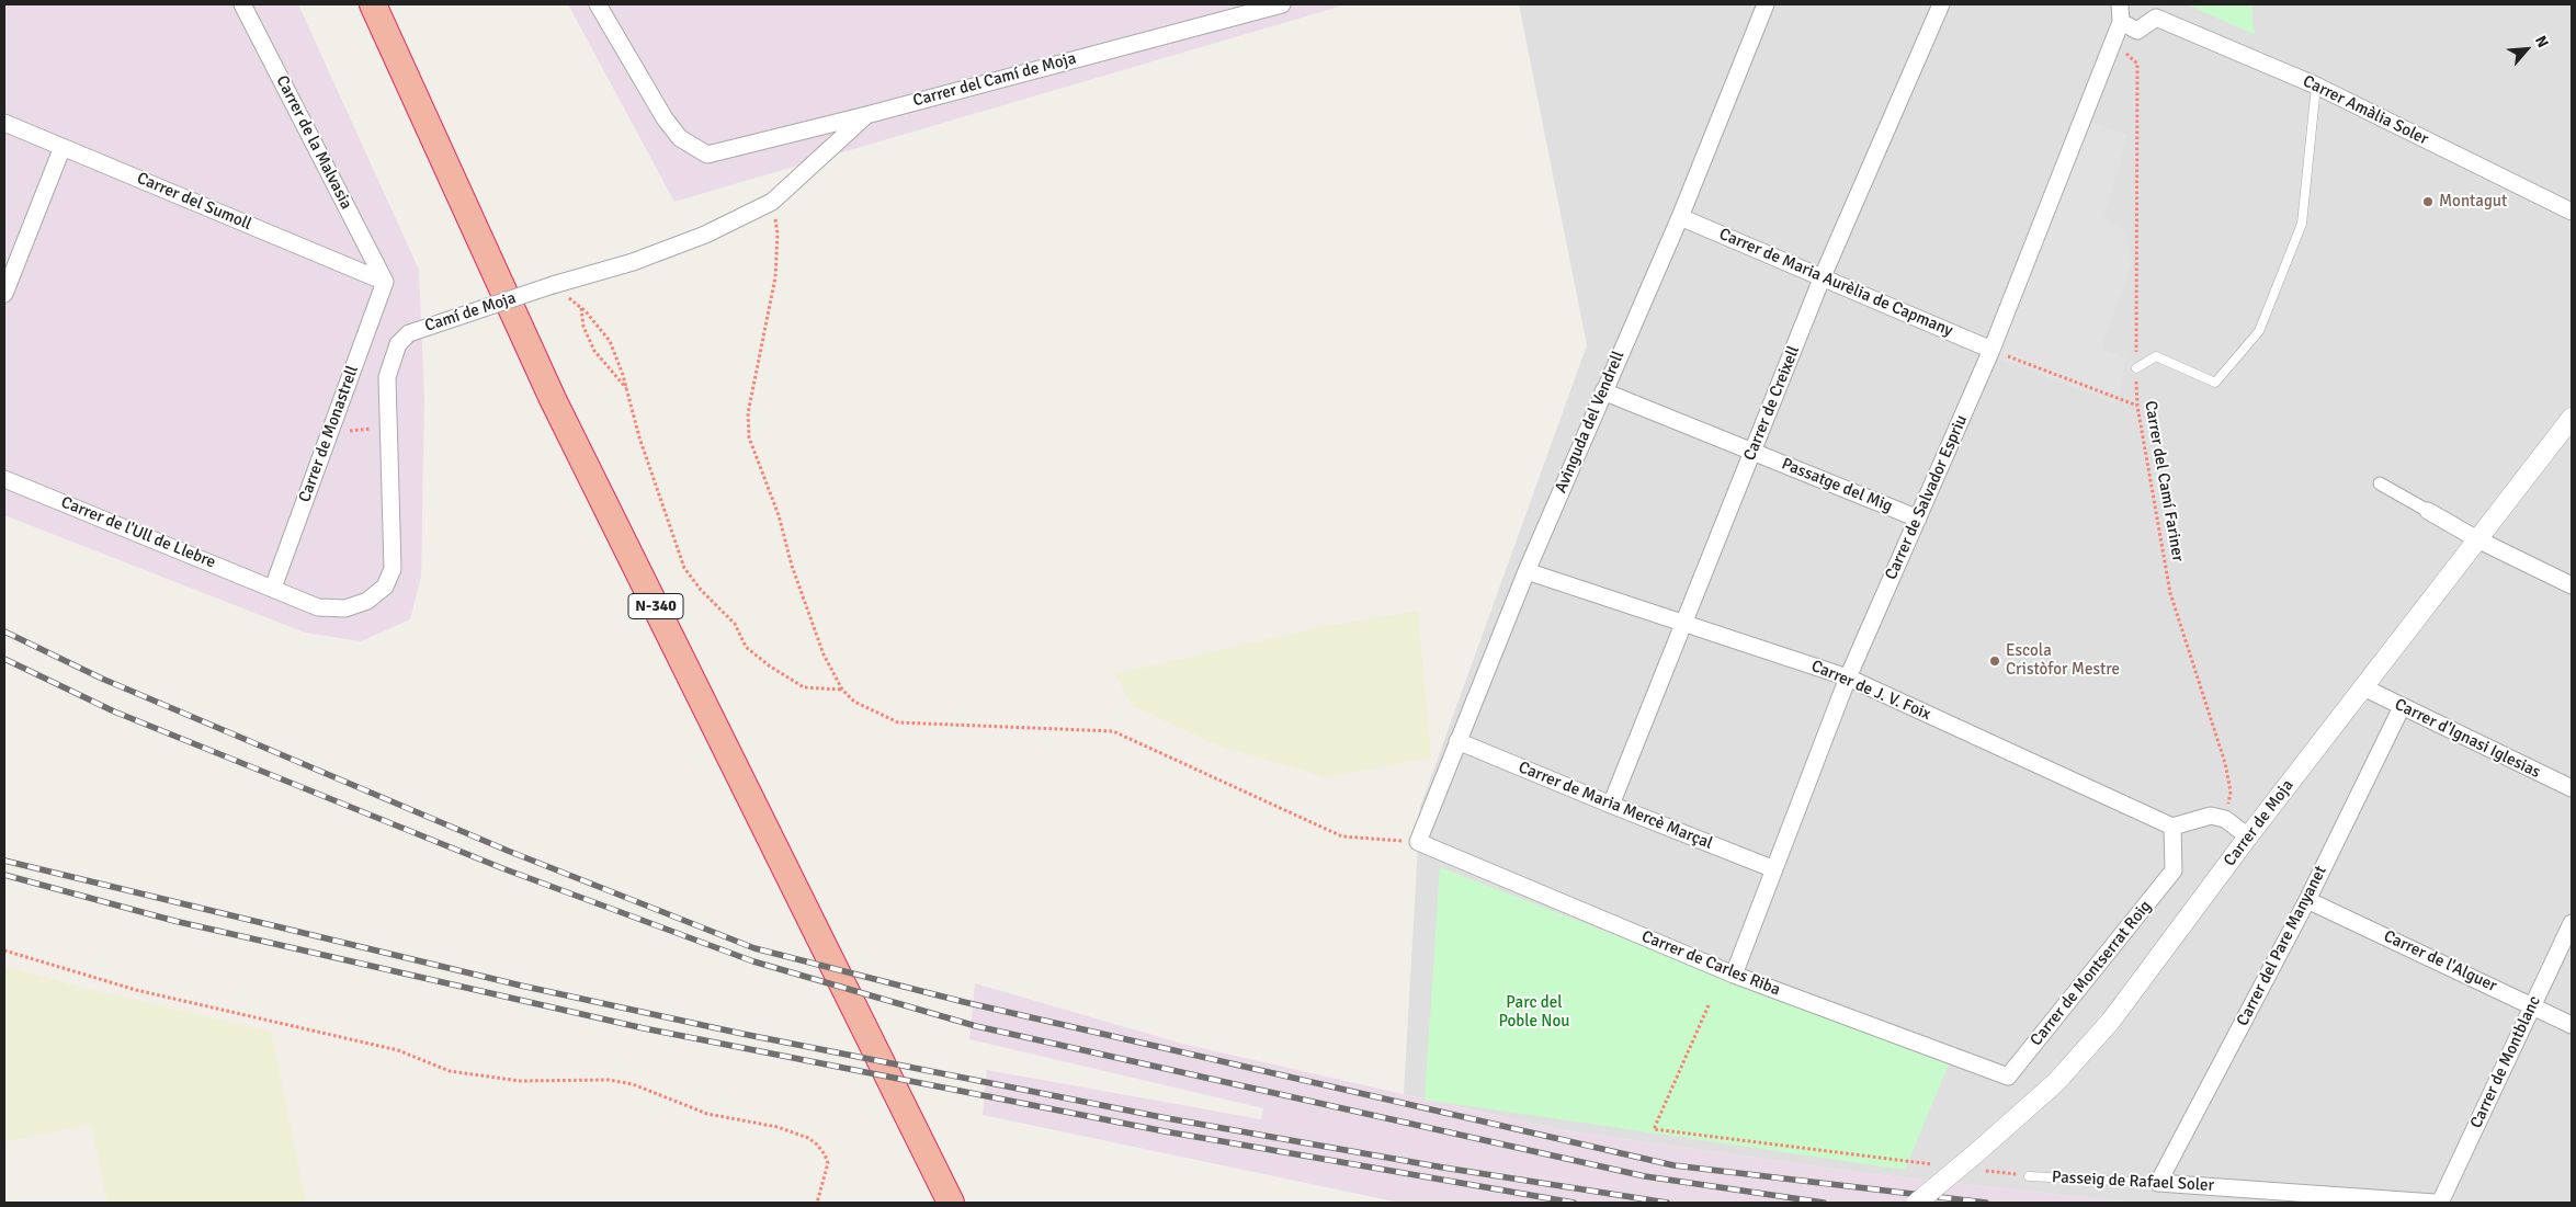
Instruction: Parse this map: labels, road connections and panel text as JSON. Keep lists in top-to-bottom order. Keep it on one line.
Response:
{"streets":{"highway":["N-340"],"street":["Carrer del Camí de Moja","Carrer Amàlia Soler","Carrer de la Malvasia","Carrer del Sumoll","Carrer de Maria Aurèlia de Capmany","Camí de Moja","Carrer de Creixell","Avinguda del Vendrell","Carrer de Monastrell","Passatge del Mig","Carrer de Salvador Espriu","Carrer de l'Ull de Llebre","Carrer de J. V. Foix","Carrer d'Ignasi Iglesias","Carrer de Maria Mercè Marçal","Carrer de Moja","Carrer del Pare Manyanet","Carrer de l'Alguer","Carrer de Carles Riba","Carrer de Montserrat Roig","Carrer de Montblanc","Passeig de Rafael Soler"],"path":["Carrer del Camí Fariner"]},"crossings":[["Carrer del Camí de Moja","Camí de Moja"],["Carrer de la Malvasia","Carrer del Sumoll"],["Carrer de la Malvasia","Carrer de Monastrell"],["Carrer del Sumoll","Carrer de Monastrell"],["Carrer de Maria Aurèlia de Capmany","Carrer de Creixell"],["Carrer de Maria Aurèlia de Capmany","Avinguda del Vendrell"],["Carrer de Maria Aurèlia de Capmany","Carrer de Salvador Espriu"],["Camí de Moja","Carrer de Monastrell"],["Camí de Moja","Carrer de l'Ull de Llebre"],["Carrer de Creixell","Passatge del Mig"],["Carrer de Creixell","Carrer de J. V. Foix"],["Carrer de Creixell","Carrer de Maria Mercè Marçal"],["Avinguda del Vendrell","Passatge del Mig"],["Avinguda del Vendrell","Carrer de J. V. Foix"],["Avinguda del Vendrell","Carrer de Maria Mercè Marçal"],["Avinguda del Vendrell","Carrer de Carles Riba"],["Carrer de Monastrell","Carrer de l'Ull de Llebre"],["Passatge del Mig","Carrer de Salvador Espriu"],["Carrer de Salvador Espriu","Carrer de J. V. Foix"],["Carrer de Salvador Espriu","Carrer de Maria Mercè Marçal"],["Carrer de Salvador Espriu","Carrer de Carles Riba"],["Carrer de J. V. Foix","Carrer de Montserrat Roig"],["Carrer d'Ignasi Iglesias","Carrer de Moja"],["Carrer d'Ignasi Iglesias","Carrer del Pare Manyanet"],["Carrer del Pare Manyanet","Carrer de l'Alguer"],["Carrer del Pare Manyanet","Passeig de Rafael Soler"],["Carrer de l'Alguer","Carrer de Montblanc"],["Carrer de Carles Riba","Carrer de Montserrat Roig"]],"parks":["Parc del Poble Nou"],"places":["Montagut","Escola Cristòfor Mestre"],"north":"top right"}
